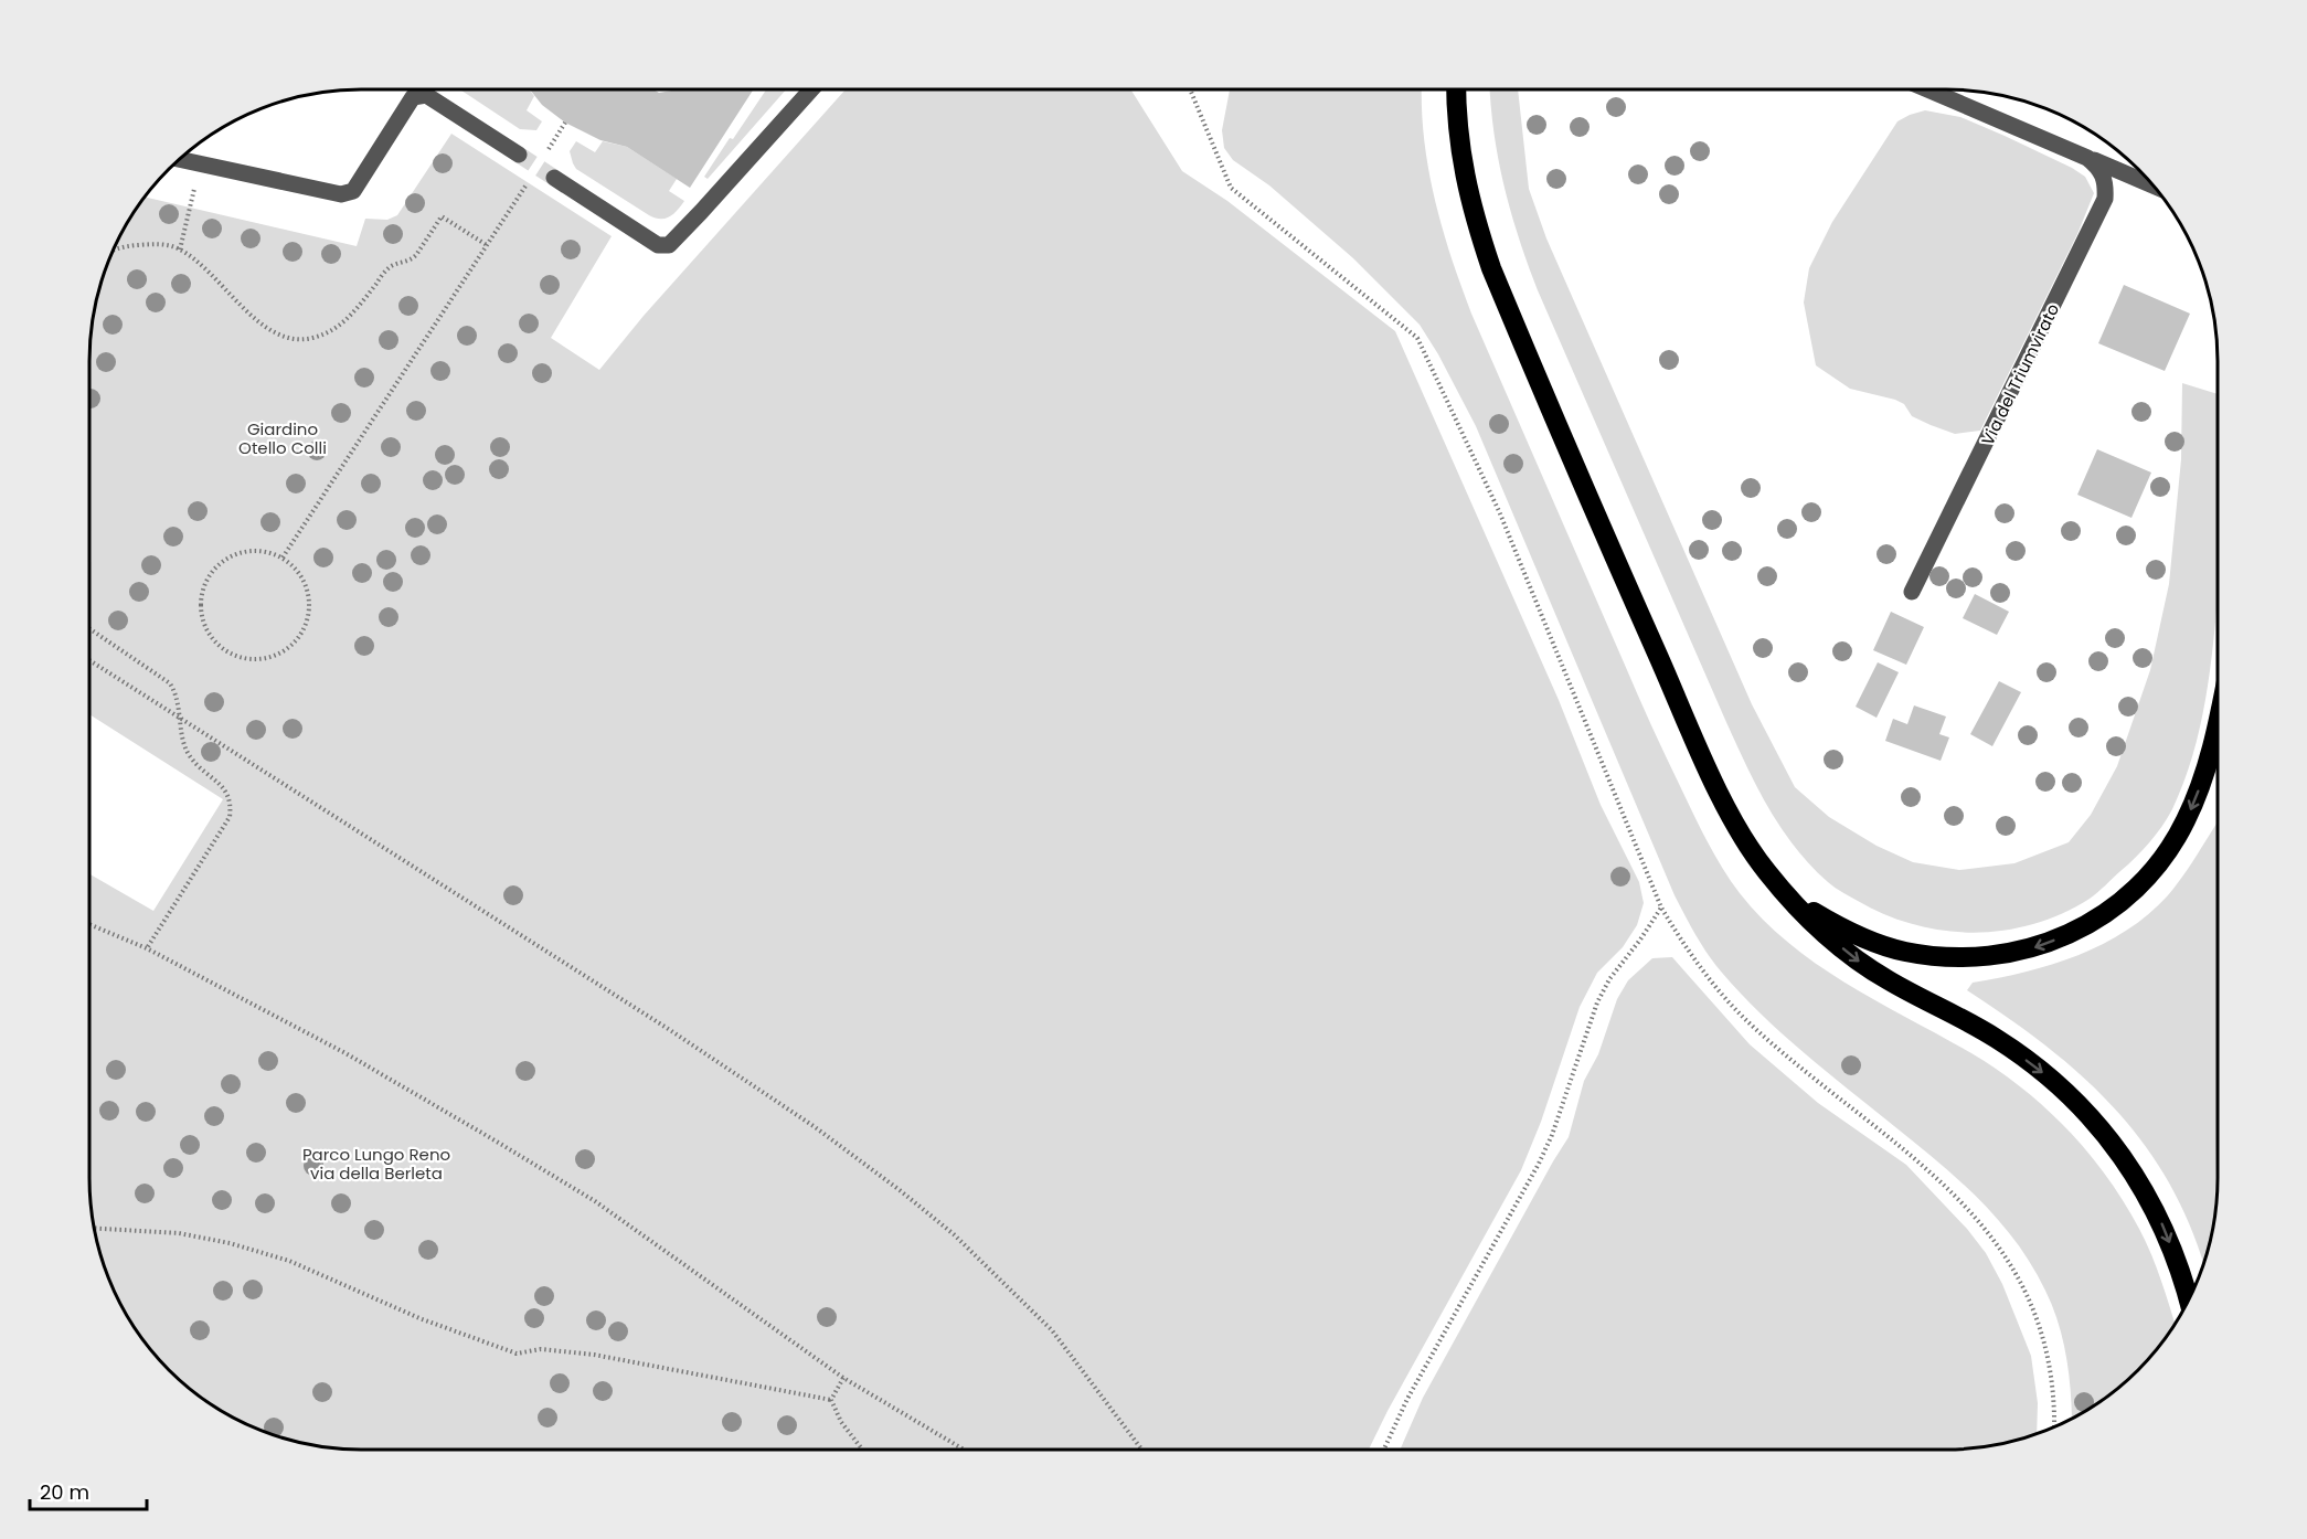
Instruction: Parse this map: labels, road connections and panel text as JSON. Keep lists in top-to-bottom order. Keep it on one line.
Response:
{"streets":{"lane":["Via del Triumvirato"]},"parks":["Giardino Otello Colli","Parco Lungo Reno via della Berleta"],"scale_bar":"20 m"}
